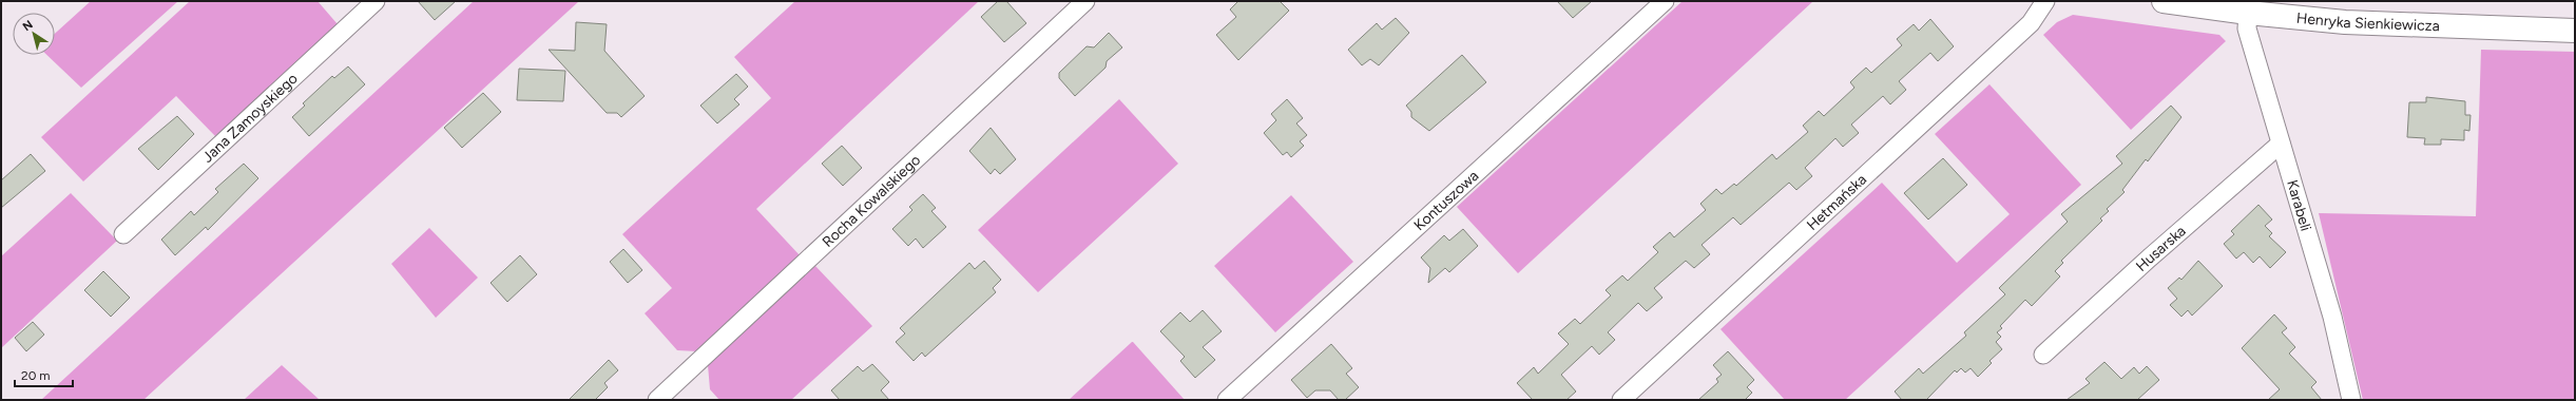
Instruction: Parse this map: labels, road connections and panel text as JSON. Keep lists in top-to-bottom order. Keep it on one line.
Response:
{"streets":{"street":["Henryka Sienkiewicza","Jana Zamoyskiego","Rocha Kowalskiego","Kontuszowa","Hetmańska","Karabeli","Husarska"]},"crossings":[["Henryka Sienkiewicza","Karabeli"],["Karabeli","Husarska"]],"scale_bar":"20 m","north":"top left"}
